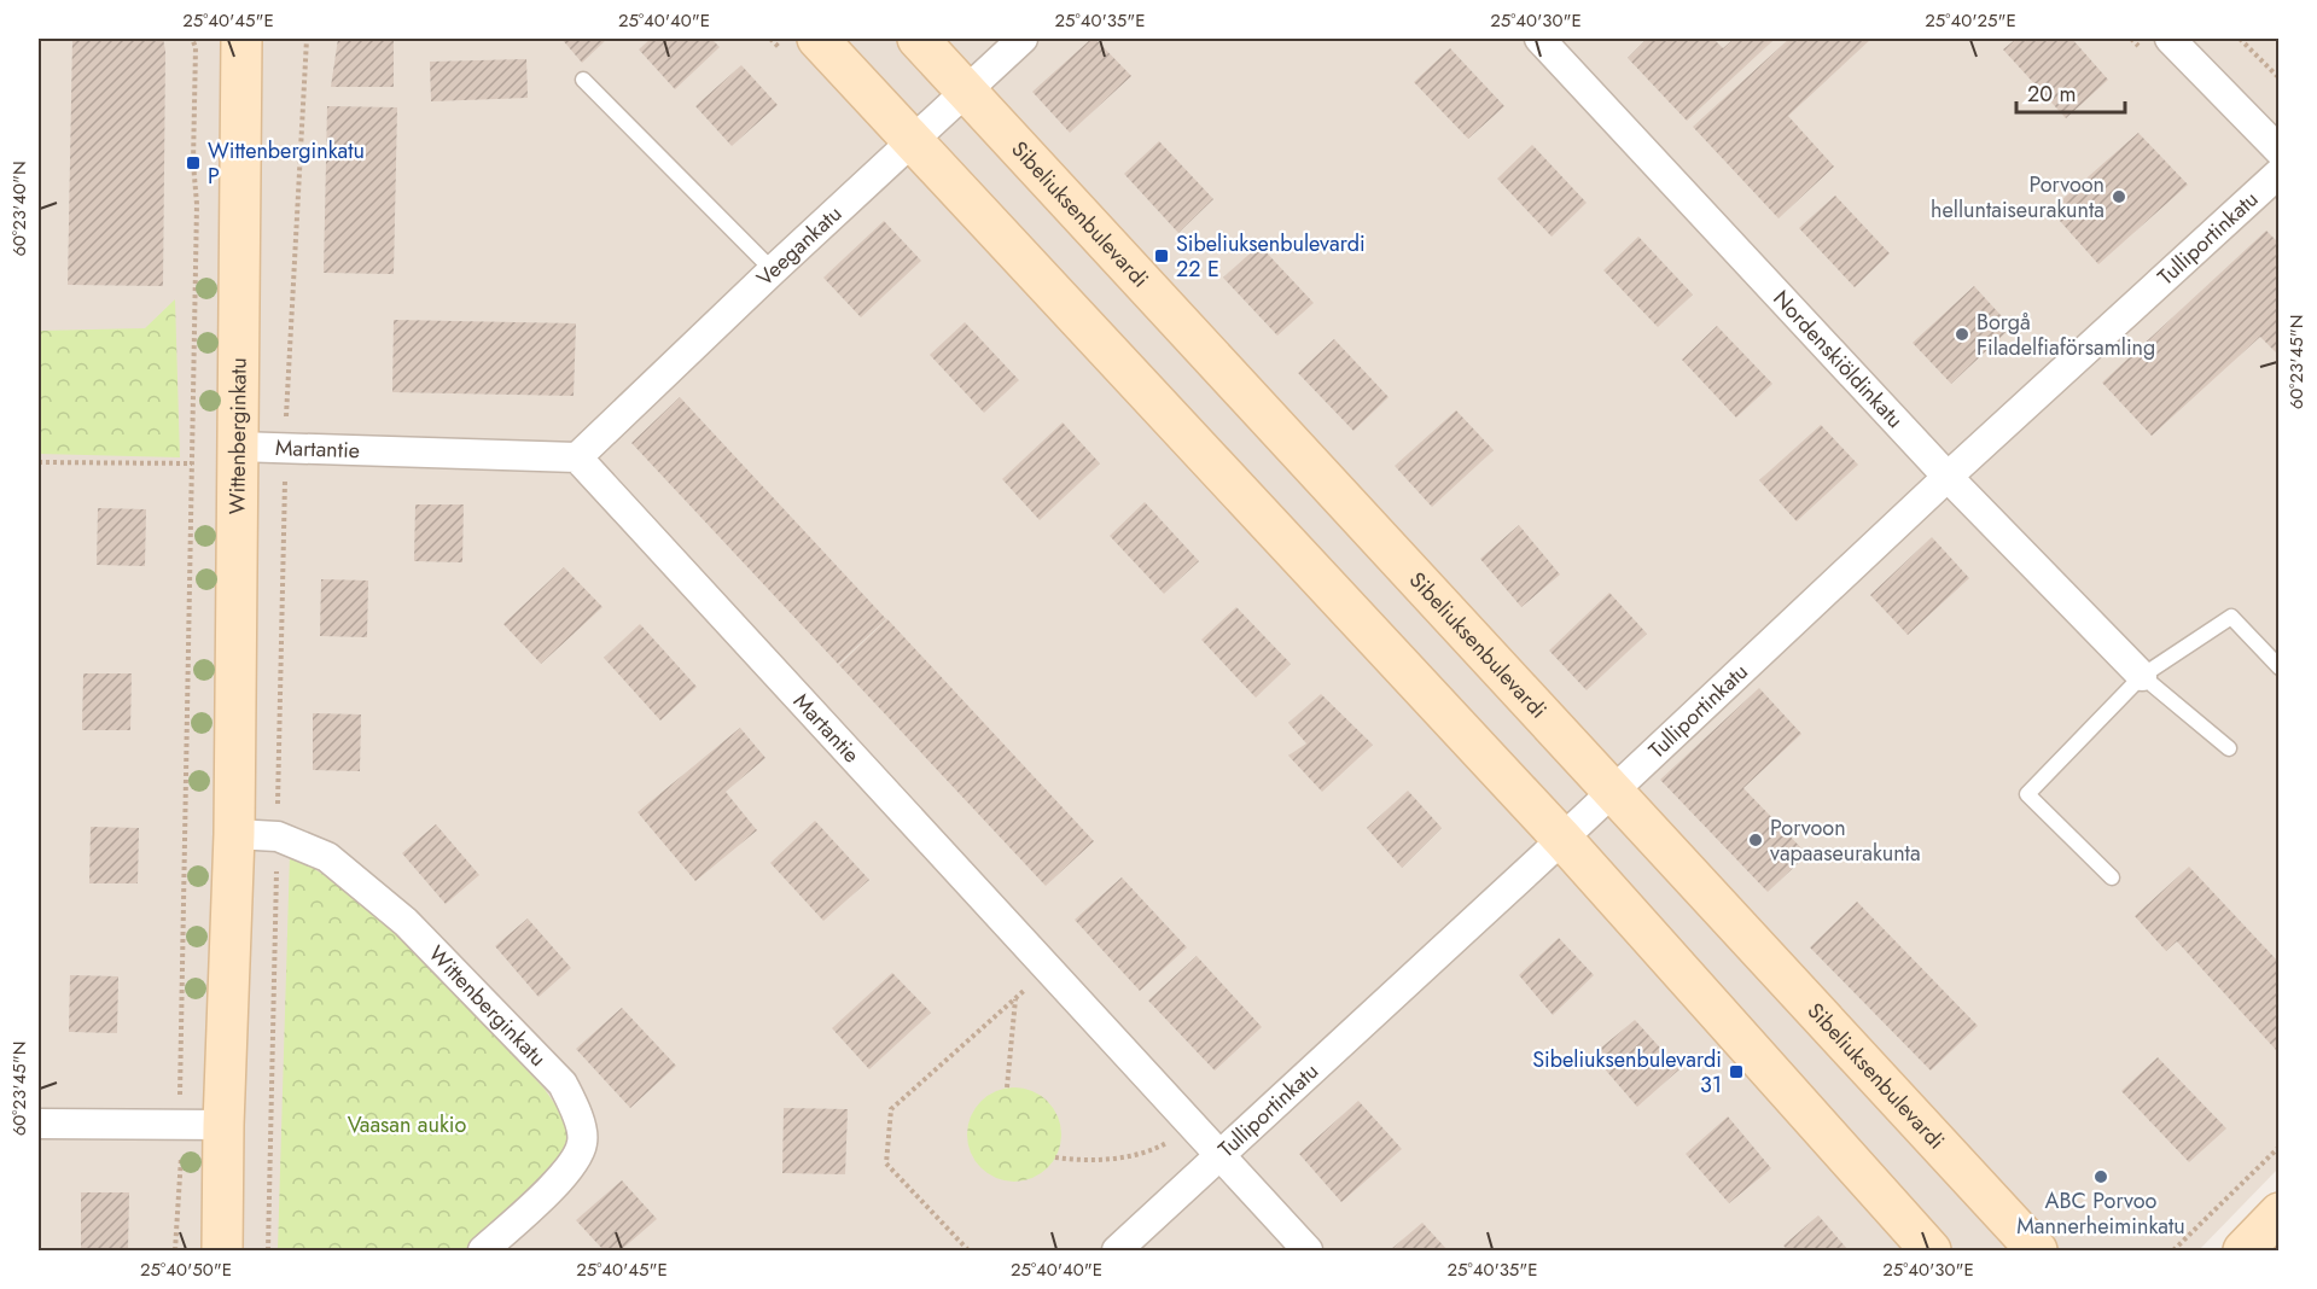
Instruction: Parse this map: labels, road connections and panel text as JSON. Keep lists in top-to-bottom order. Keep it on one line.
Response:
{"streets":{"main road":["Sibeliuksenbulevardi","Wittenberginkatu"],"street":["Tulliportinkatu","Veegankatu","Nordenskiöldinkatu","Martantie"]},"crossings":[["Sibeliuksenbulevardi","Tulliportinkatu"],["Sibeliuksenbulevardi","Veegankatu"],["Tulliportinkatu","Nordenskiöldinkatu"],["Tulliportinkatu","Martantie"],["Veegankatu","Martantie"],["Wittenberginkatu","Martantie"]],"parks":["Vaasan aukio"],"places":{"transit":["Wittenberginkatu P","Sibeliuksenbulevardi 22 E","Sibeliuksenbulevardi 31"],"other":["Porvoon helluntaiseurakunta","Borgå Filadelfiaförsamling","Porvoon vapaaseurakunta","ABC Porvoo Mannerheiminkatu"]},"scale_bar":"20 m","coordinates":["25°40'45\"E","25°40'40\"E","25°40'35\"E","25°40'30\"E","25°40'25\"E","60°23'40\"N","60°23'45\"N","25°40'50\"E"]}
